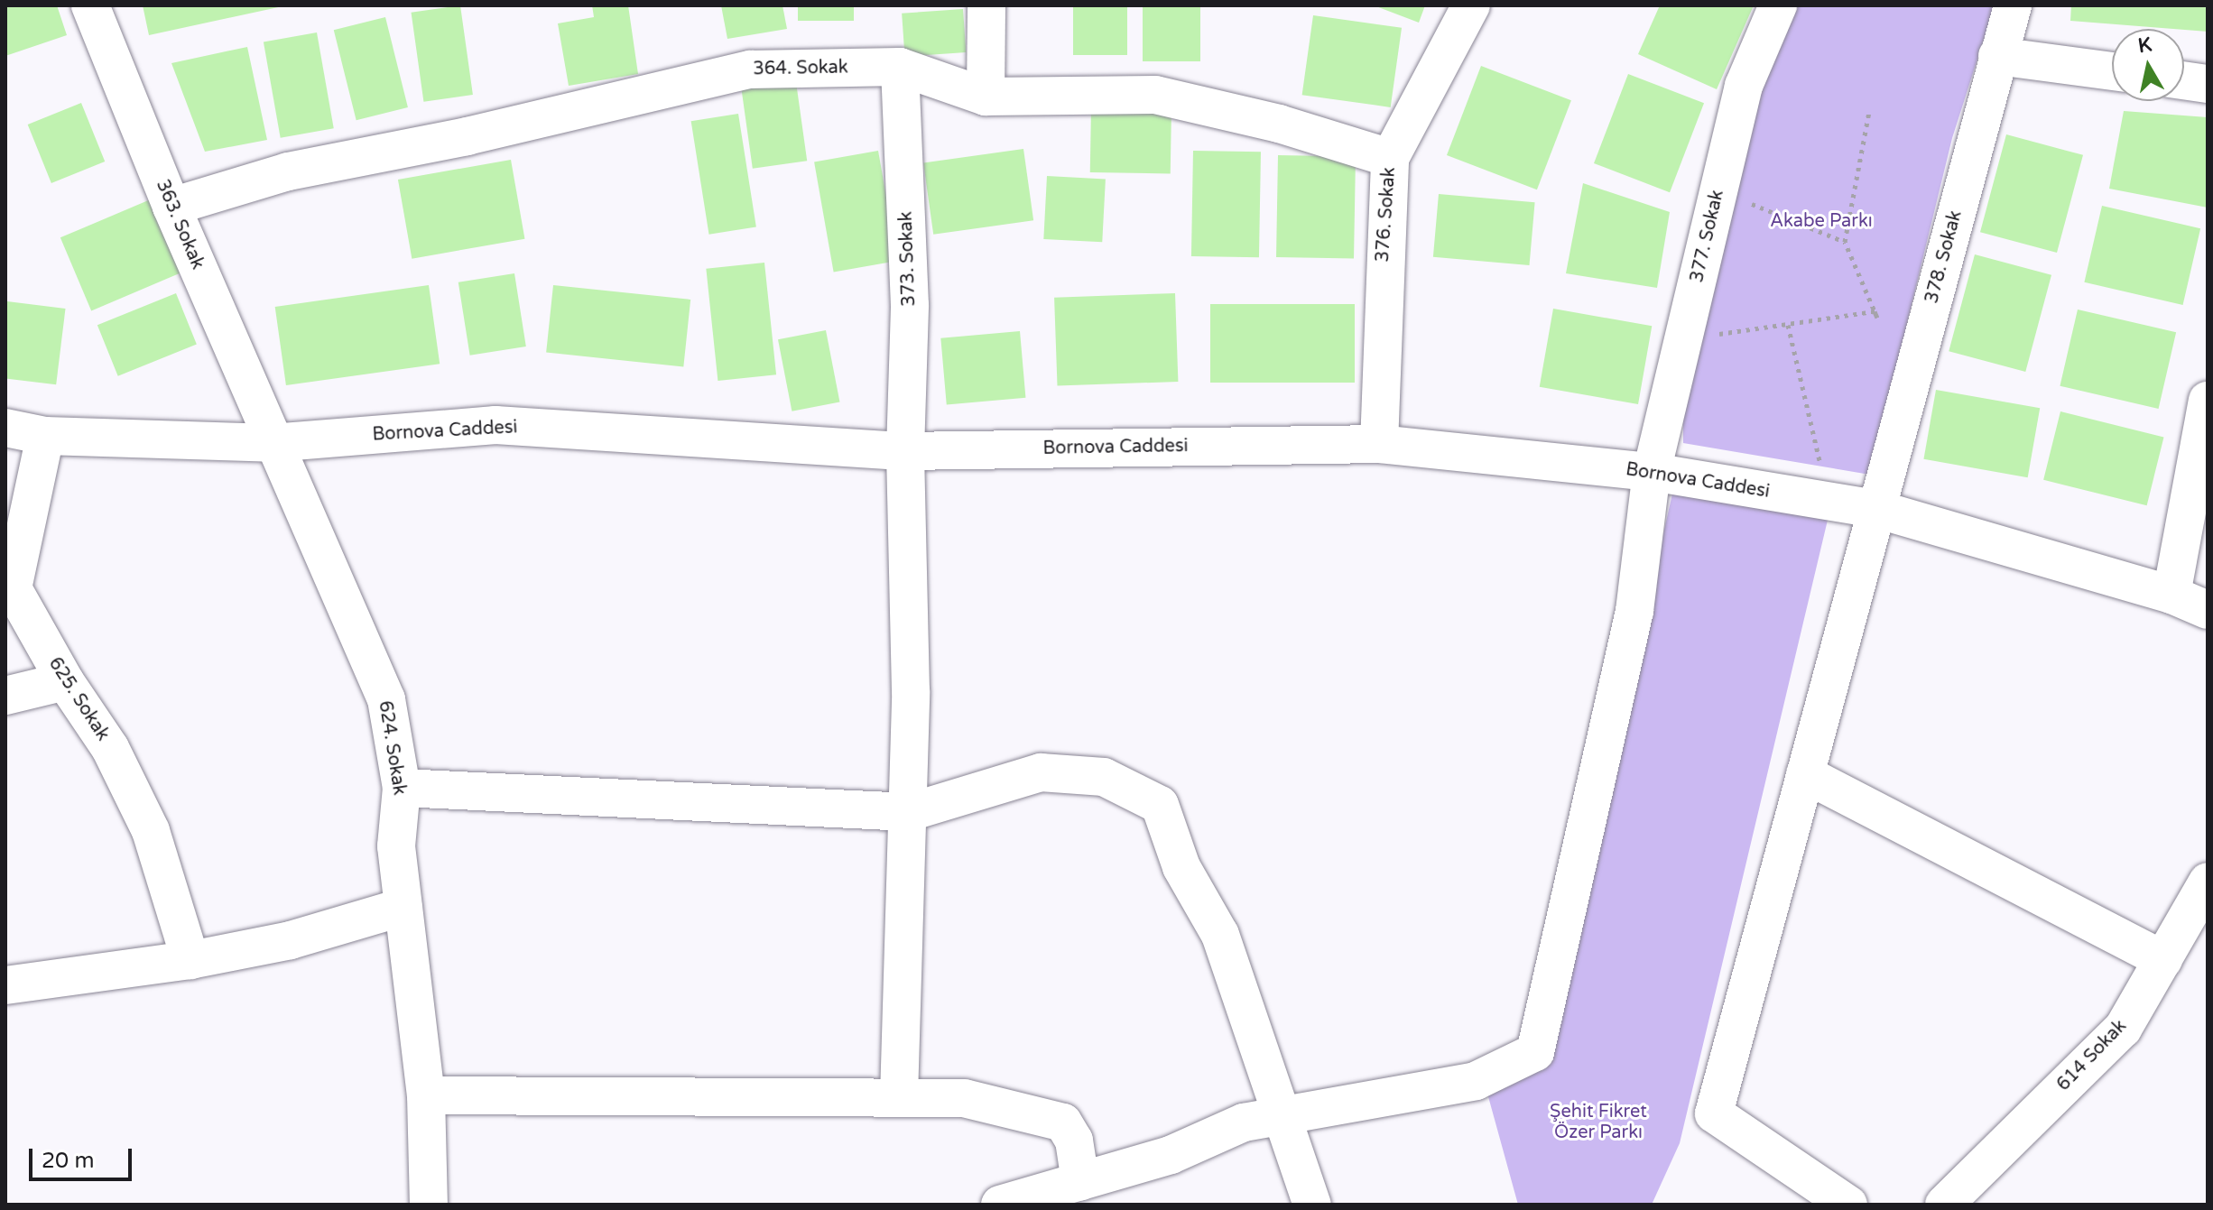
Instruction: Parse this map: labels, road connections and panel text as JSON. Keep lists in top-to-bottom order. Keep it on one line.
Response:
{"streets":{"street":["364. Sokak","376. Sokak","363. Sokak","377. Sokak","378. Sokak","373. Sokak","Bornova Caddesi","625. Sokak","624. Sokak","614 Sokak"]},"crossings":[["364. Sokak","376. Sokak"],["364. Sokak","363. Sokak"],["364. Sokak","373. Sokak"],["376. Sokak","Bornova Caddesi"],["363. Sokak","Bornova Caddesi"],["363. Sokak","624. Sokak"],["377. Sokak","Bornova Caddesi"],["378. Sokak","Bornova Caddesi"],["373. Sokak","Bornova Caddesi"],["Bornova Caddesi","625. Sokak"],["Bornova Caddesi","624. Sokak"]],"parks":["Akabe Parkı","Şehit Fikret Özer Parkı"],"scale_bar":"20 m","north":"top"}
